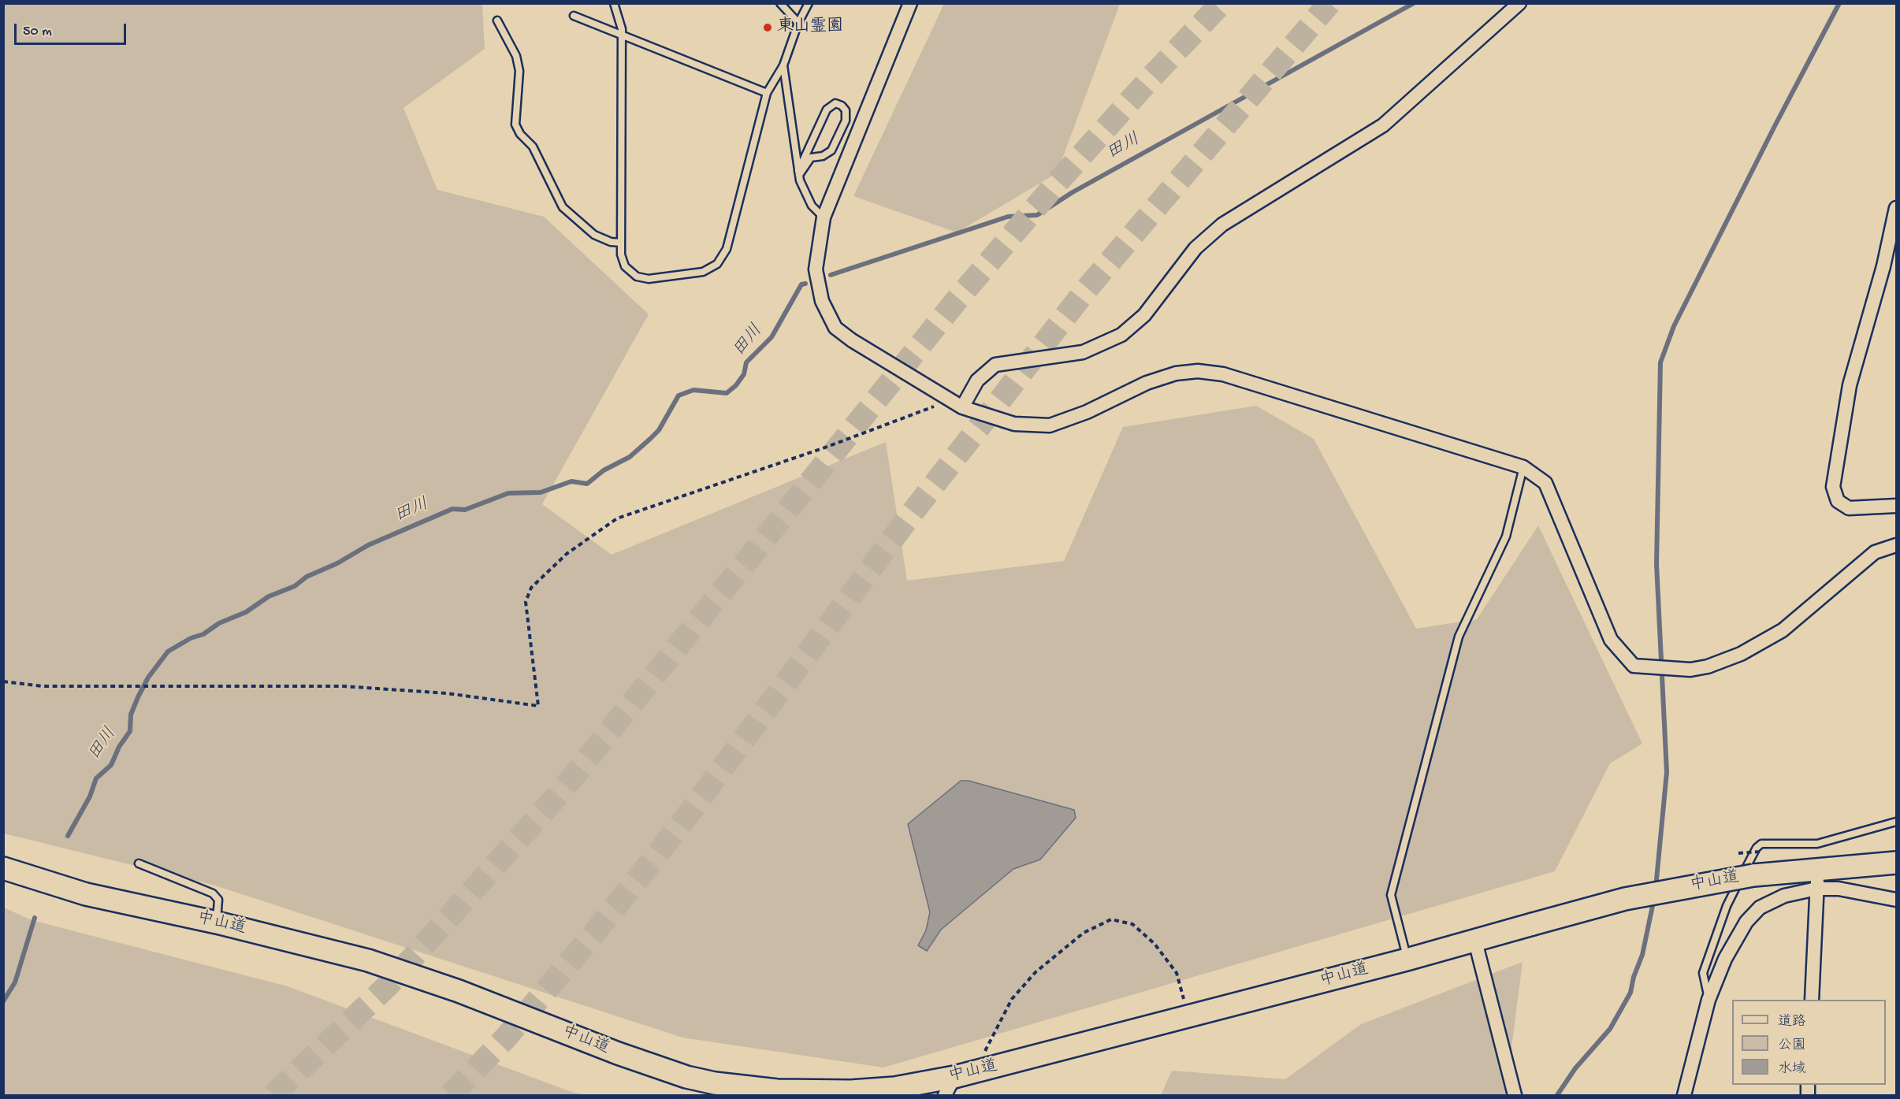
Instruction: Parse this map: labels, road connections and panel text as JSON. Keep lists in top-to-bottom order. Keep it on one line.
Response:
{"streets":{"highway":["中山道"]},"water":["田川"],"places":["東山霊園"],"legend":["道路","公園","水域"],"scale_bar":"50 m"}
